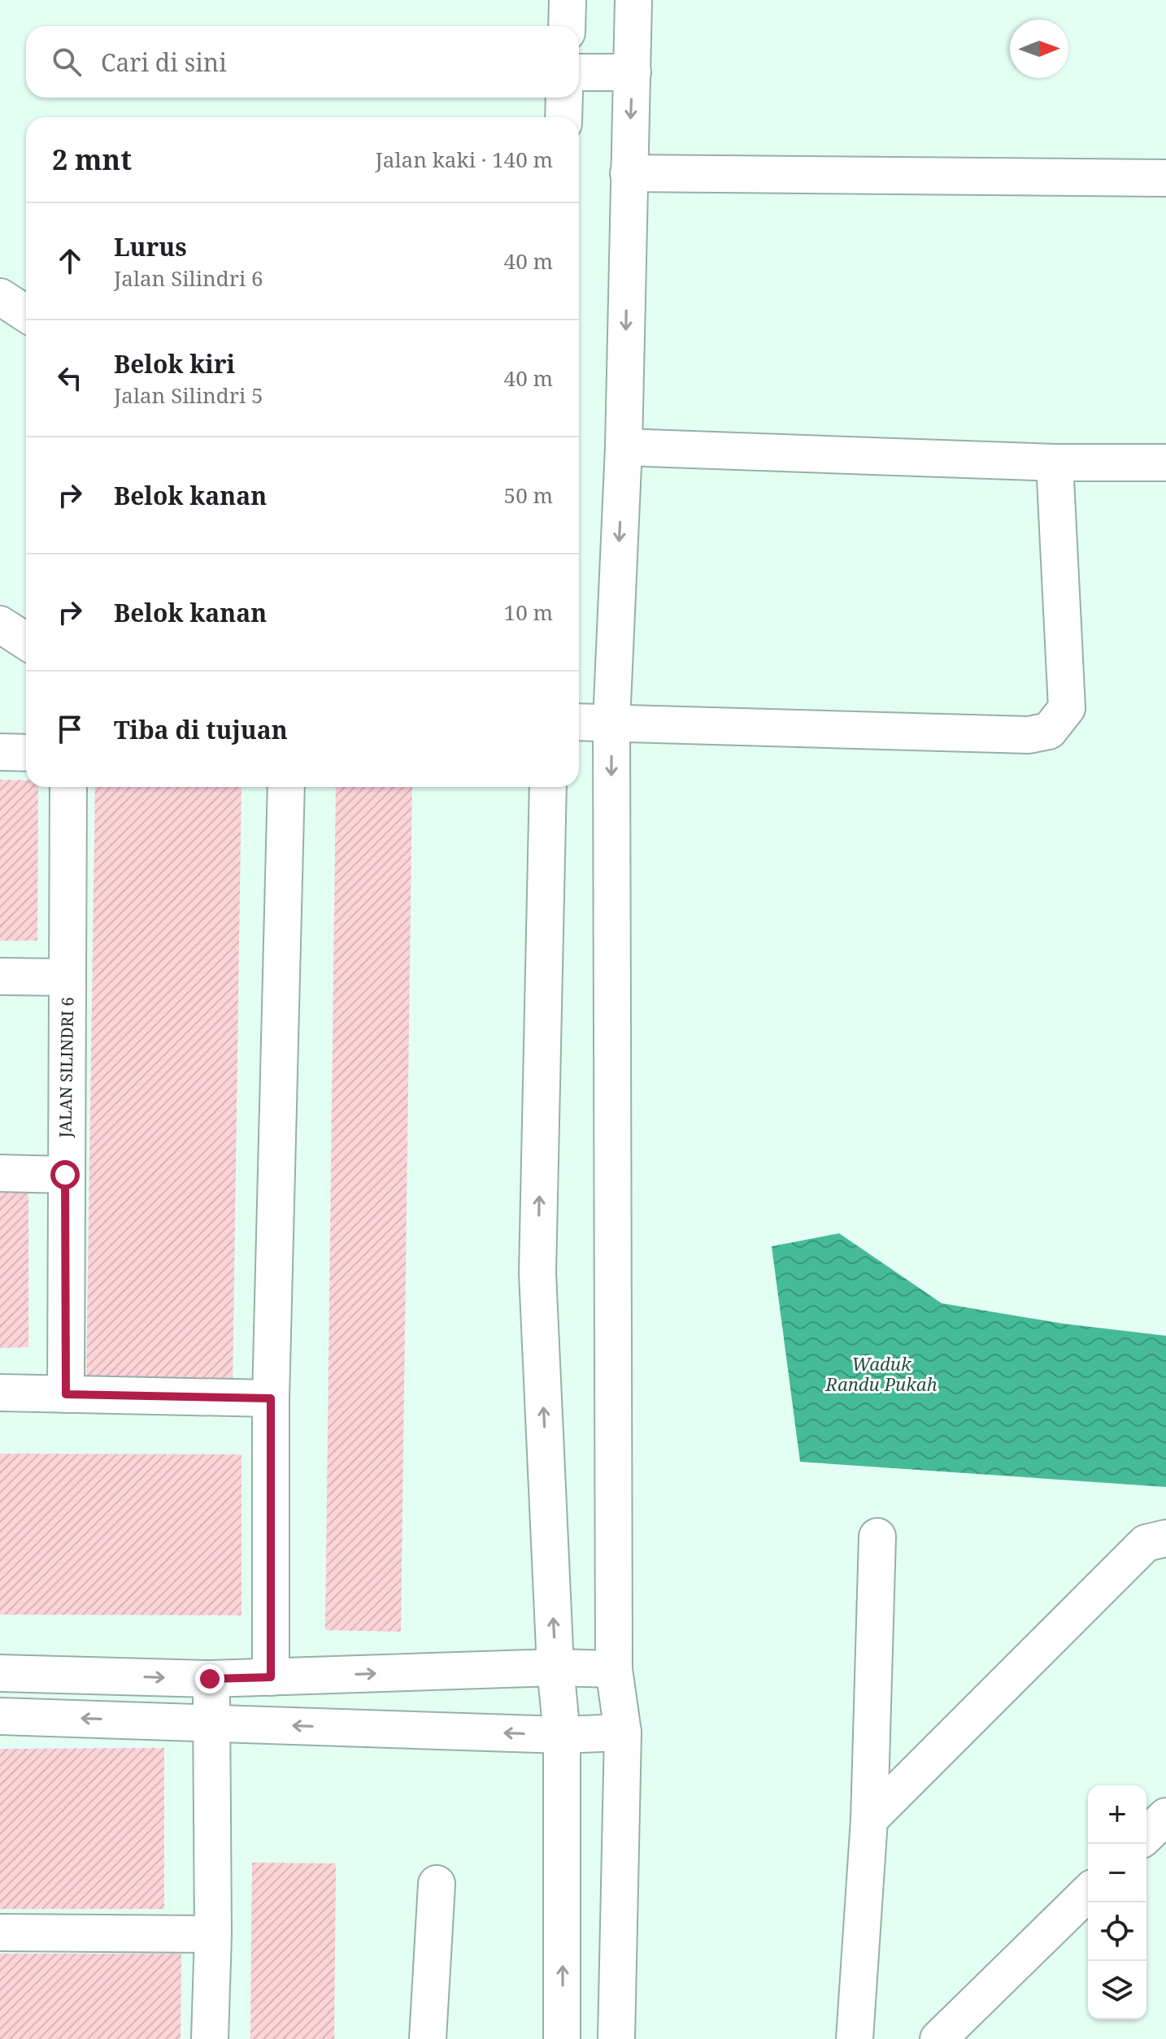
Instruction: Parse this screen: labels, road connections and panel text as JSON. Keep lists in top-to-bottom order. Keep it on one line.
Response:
{"streets":{"street":["JALAN SILINDRI 6"]},"water":["Waduk Randu Pukah"],"north":"right","page":{"search":"Cari di sini","heading":["2 mnt","Jalan kaki · 140 m"],"list":[["Lurus","Jalan Silindri 6","40 m"],["Belok kiri","Jalan Silindri 5","40 m"],["Belok kanan","50 m"],["Belok kanan","10 m"],"Tiba di tujuan"],"map_buttons":["+","−"]}}
